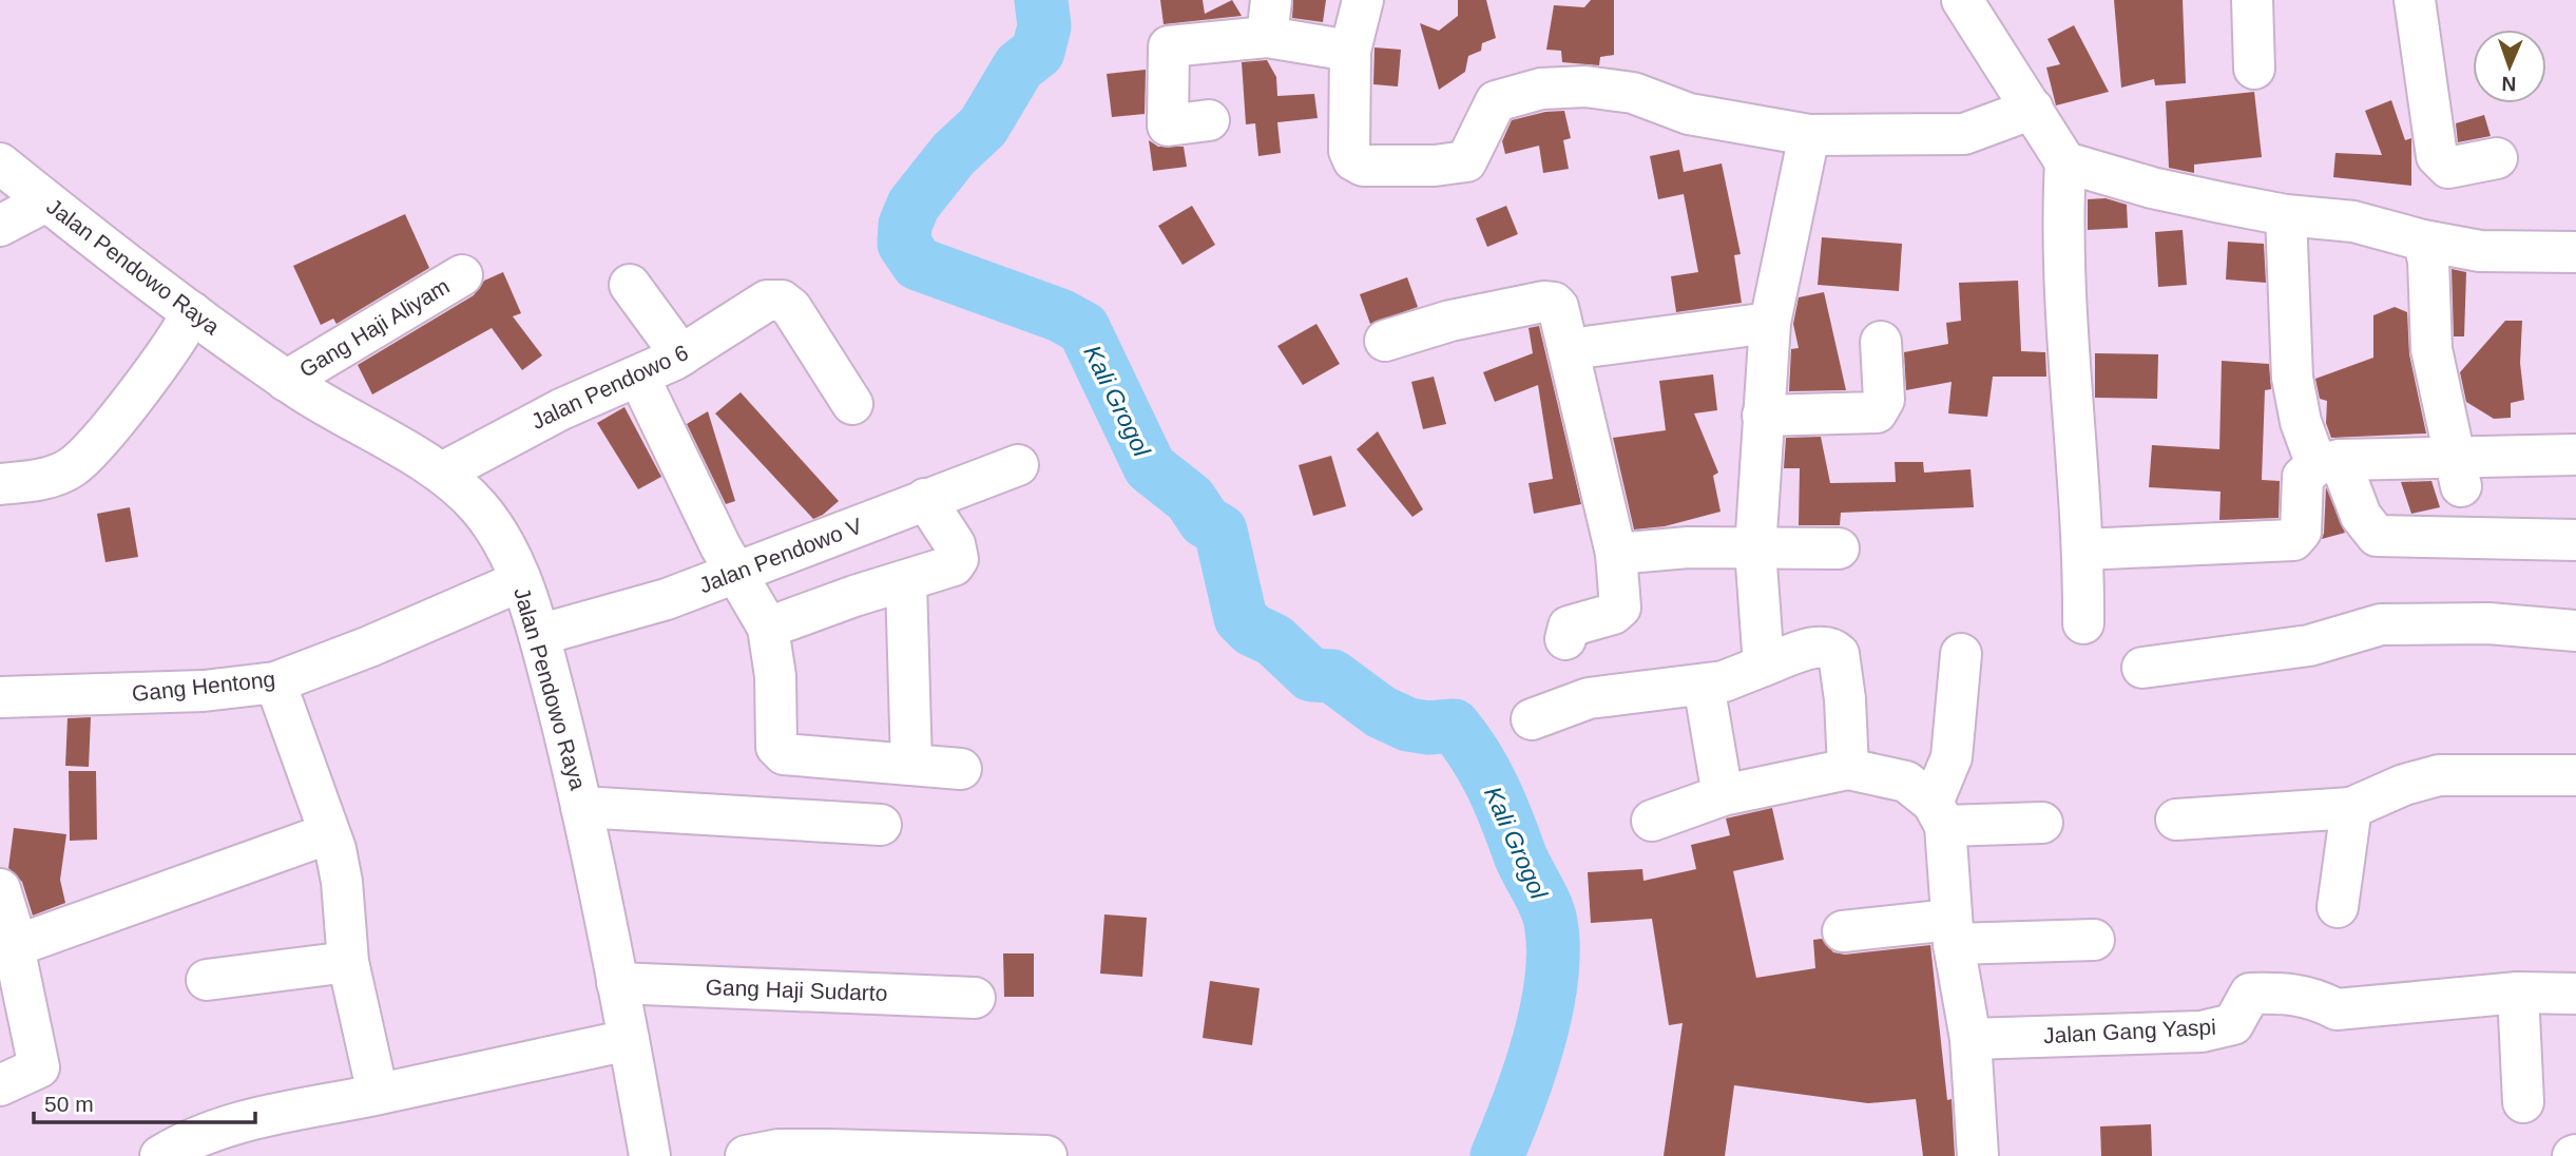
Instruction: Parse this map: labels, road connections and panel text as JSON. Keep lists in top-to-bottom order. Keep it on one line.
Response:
{"streets":{"street":["Jalan Pendowo Raya","Gang Haji Aliyam","Jalan Pendowo 6","Jalan Pendowo V","Gang Hentong","Gang Haji Sudarto","Jalan Gang Yaspi"]},"crossings":[["Jalan Pendowo Raya","Gang Haji Aliyam"],["Jalan Pendowo Raya","Jalan Pendowo 6"],["Jalan Pendowo Raya","Jalan Pendowo V"],["Jalan Pendowo Raya","Gang Hentong"],["Jalan Pendowo Raya","Gang Haji Sudarto"]],"water":["Kali Grogol"],"scale_bar":"50 m","north":"bottom"}
